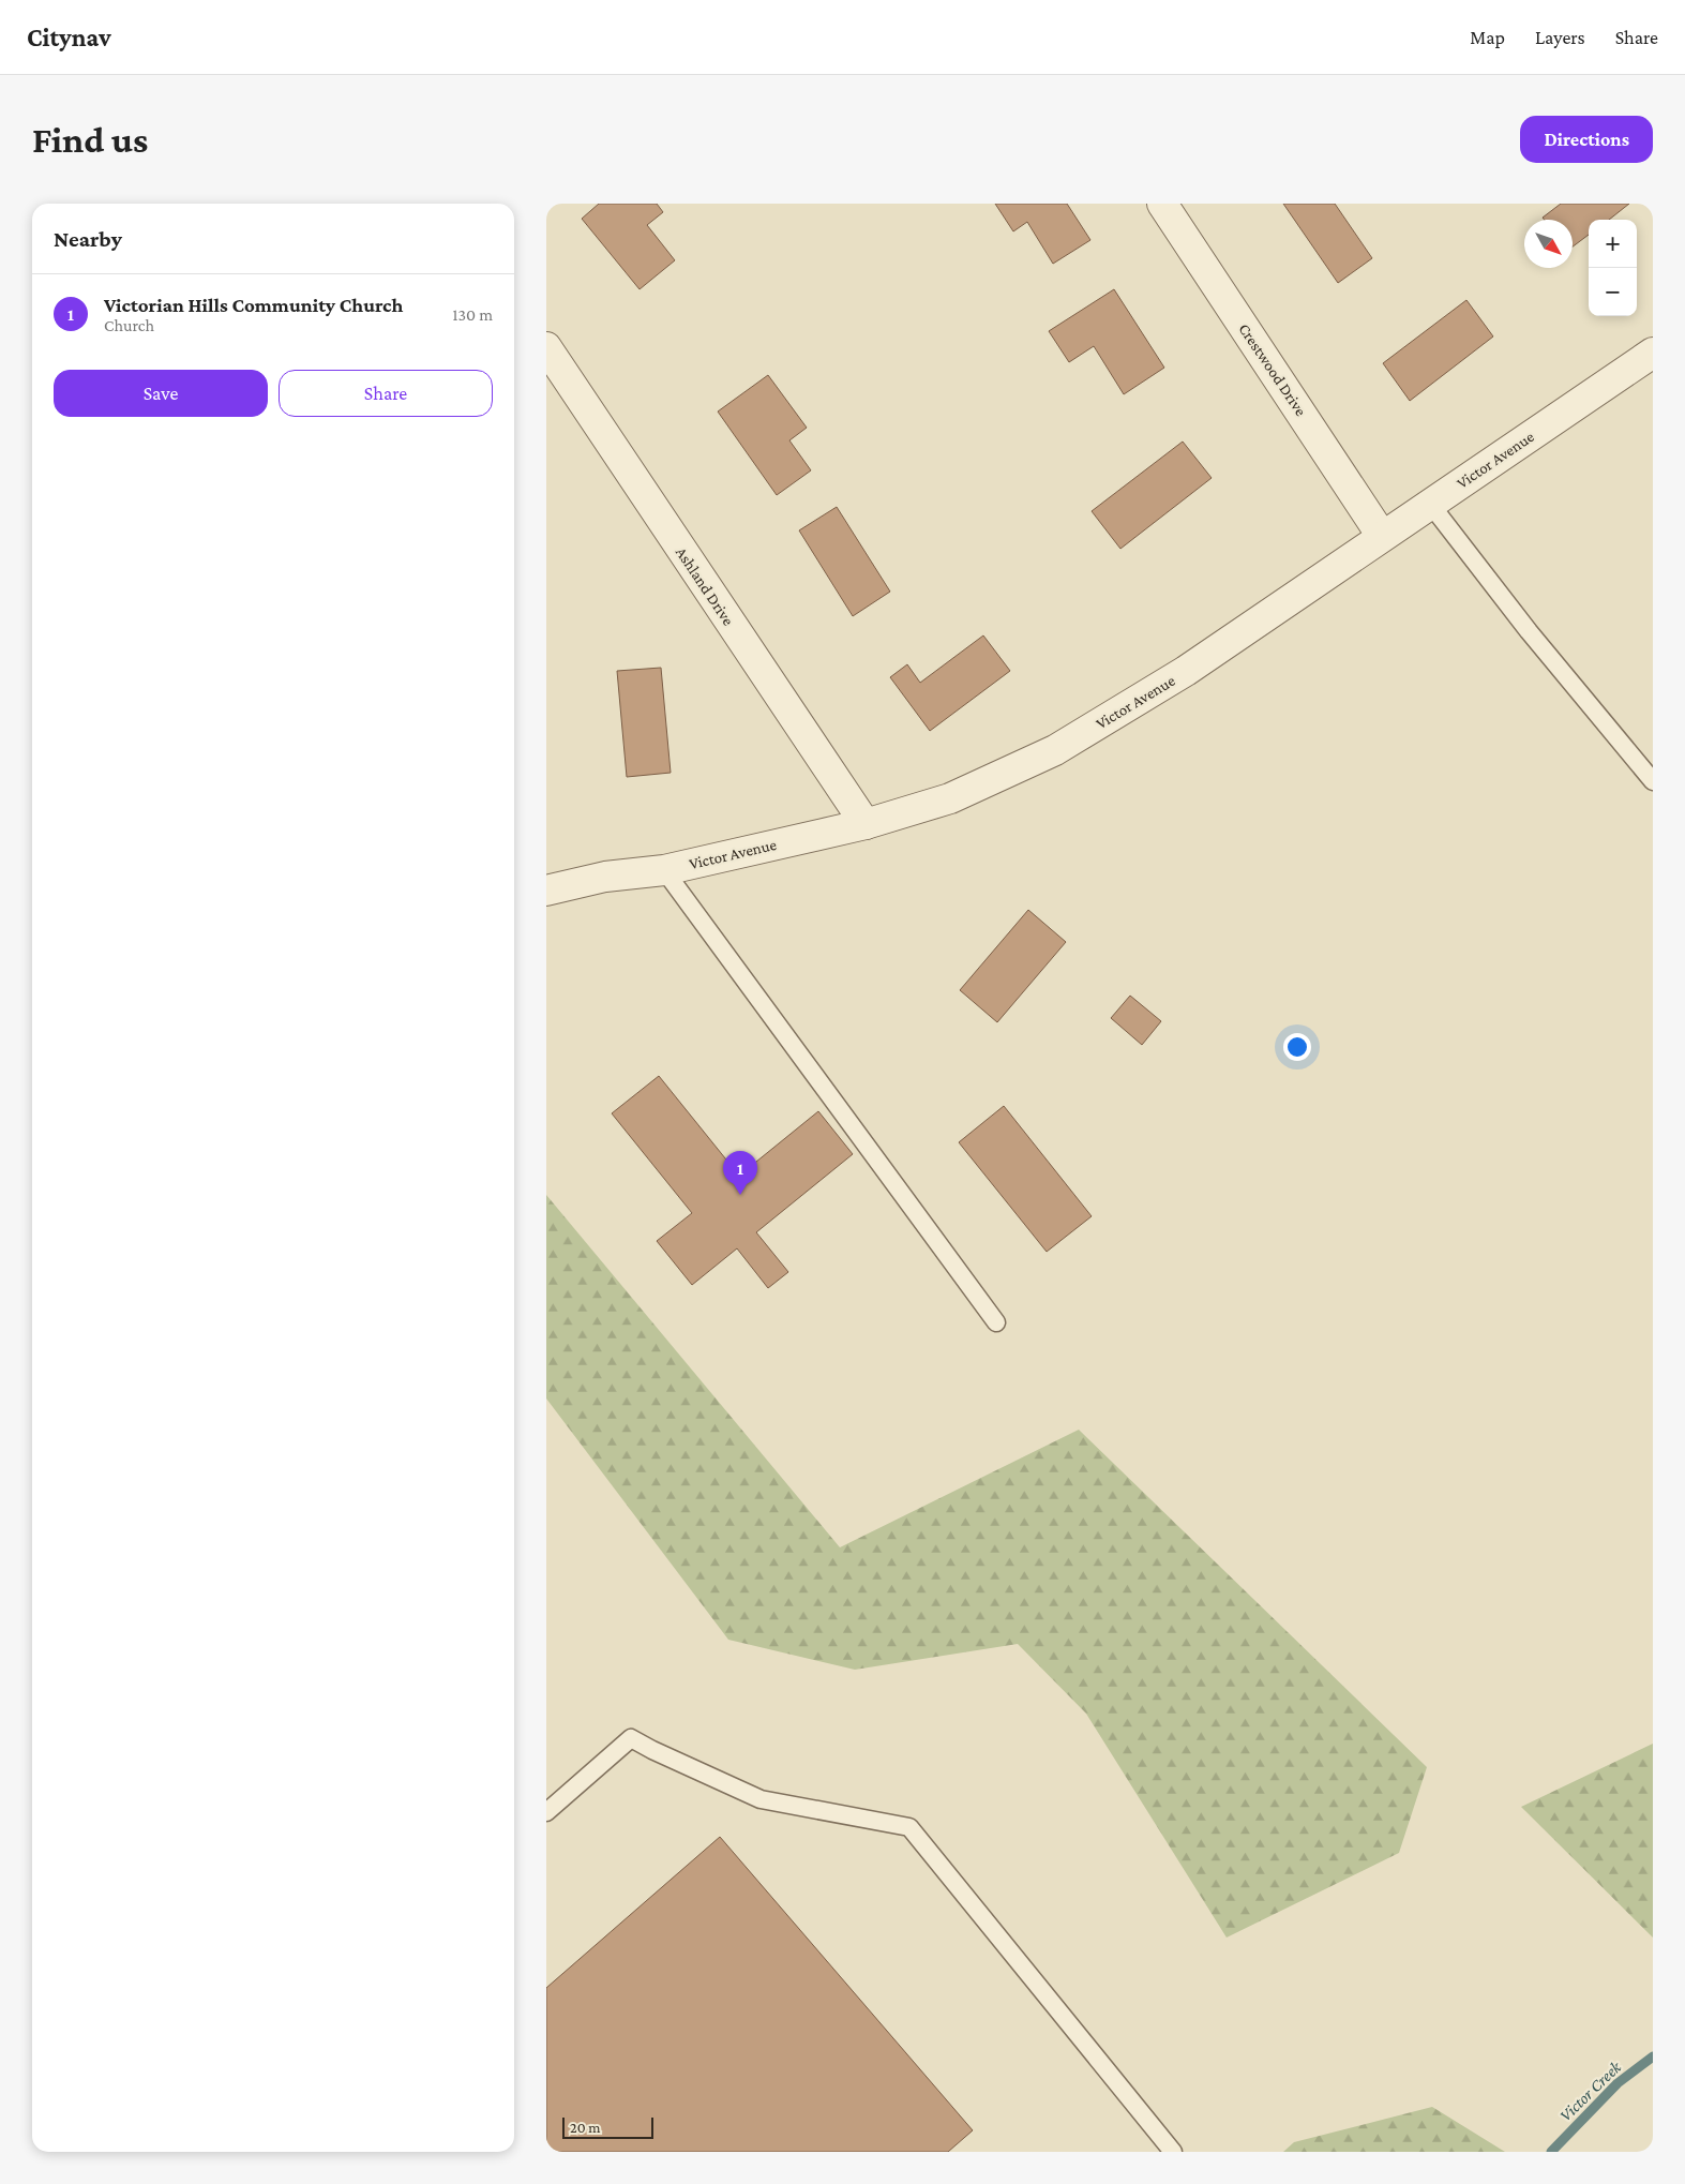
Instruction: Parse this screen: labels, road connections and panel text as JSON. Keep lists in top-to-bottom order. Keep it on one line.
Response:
{"streets":{"street":["Crestwood Drive","Victor Avenue","Ashland Drive"]},"crossings":[["Crestwood Drive","Victor Avenue"],["Victor Avenue","Ashland Drive"]],"water":["Victor Creek"],"scale_bar":"20 m","north":"bottom right","page":{"header":"Citynav","nav":["Map","Layers","Share"],"buttons":["Directions",["Save","Share"]],"title":"Find us","heading":"Nearby","map_buttons":["+","−"],"list":[{"mark":"1","name":"Victorian Hills Community Church","note":"Church","value":"130 m"}],"pins":"1","scale":"20 m"}}
